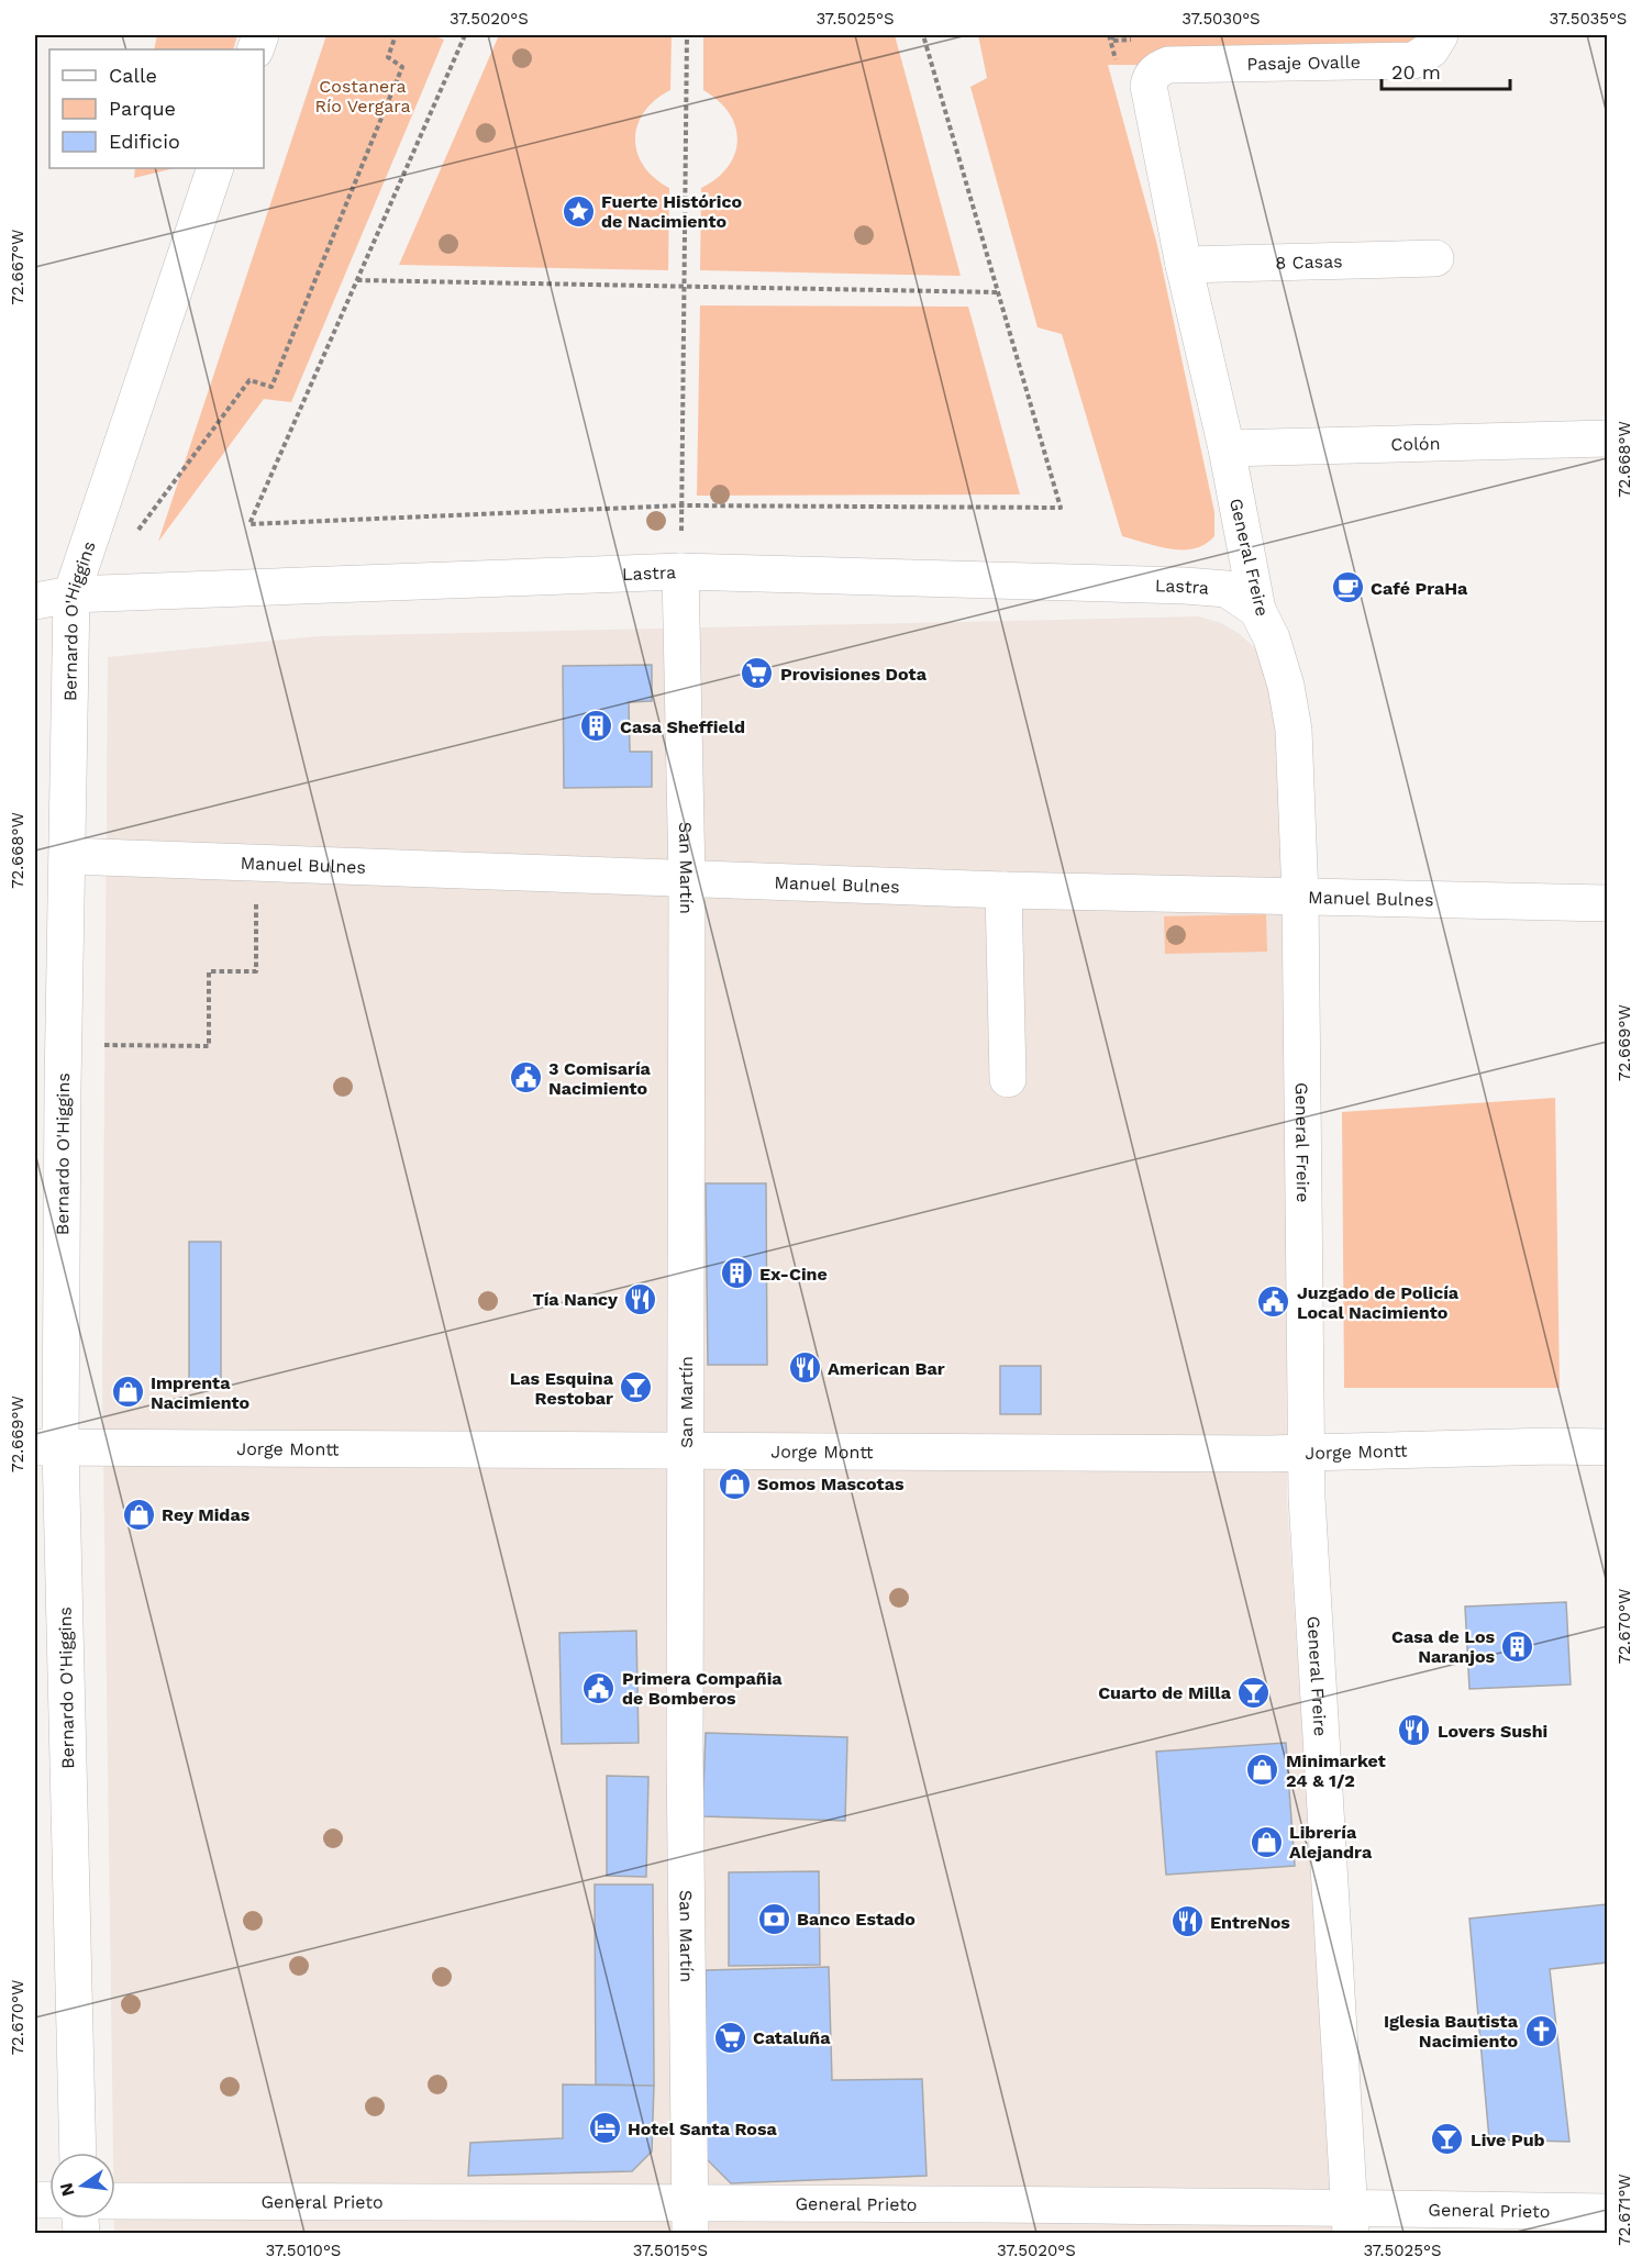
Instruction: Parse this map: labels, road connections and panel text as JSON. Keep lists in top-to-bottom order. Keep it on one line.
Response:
{"streets":{"street":["Pasaje Ovalle","8 Casas","Colón","General Freire","Lastra","Bernardo O'Higgins","Manuel Bulnes","San Martín","Jorge Montt","General Prieto"]},"crossings":[["Pasaje Ovalle","General Freire"],["8 Casas","General Freire"],["Colón","General Freire"],["General Freire","Lastra"],["General Freire","Manuel Bulnes"],["General Freire","Jorge Montt"],["General Freire","General Prieto"],["Lastra","Bernardo O'Higgins"],["Lastra","San Martín"],["Bernardo O'Higgins","Manuel Bulnes"],["Bernardo O'Higgins","Jorge Montt"],["Manuel Bulnes","San Martín"],["San Martín","Jorge Montt"],["San Martín","General Prieto"]],"parks":["Costanera Río Vergara"],"places":{"place":["Fuerte Histórico de Nacimiento"],"cafe":["Café PraHa"],"supermarket":["Provisiones Dota","Cataluña"],"building":["Casa Sheffield","Ex-Cine","Casa de Los Naranjos"],"public building":["3 Comisaría Nacimiento","Juzgado de Policía Local Nacimiento","Primera Compañia de Bomberos"],"restaurant":["Tía Nancy","American Bar","Lovers Sushi","EntreNos"],"bar":["Las Esquina Restobar","Cuarto de Milla","Live Pub"],"shop":["Imprenta Nacimiento","Somos Mascotas","Rey Midas","Minimarket 24 & 1/2","Librería Alejandra"],"bank":["Banco Estado"],"church":["Iglesia Bautista Nacimiento"],"hotel":["Hotel Santa Rosa"]},"legend":["Calle","Parque","Edificio"],"scale_bar":"20 m","north":"left","coordinates":["37.5020°S","37.5025°S","37.5030°S","37.5035°S","72.667°W","72.668°W","72.669°W","72.670°W","72.671°W","37.5010°S","37.5015°S"]}
